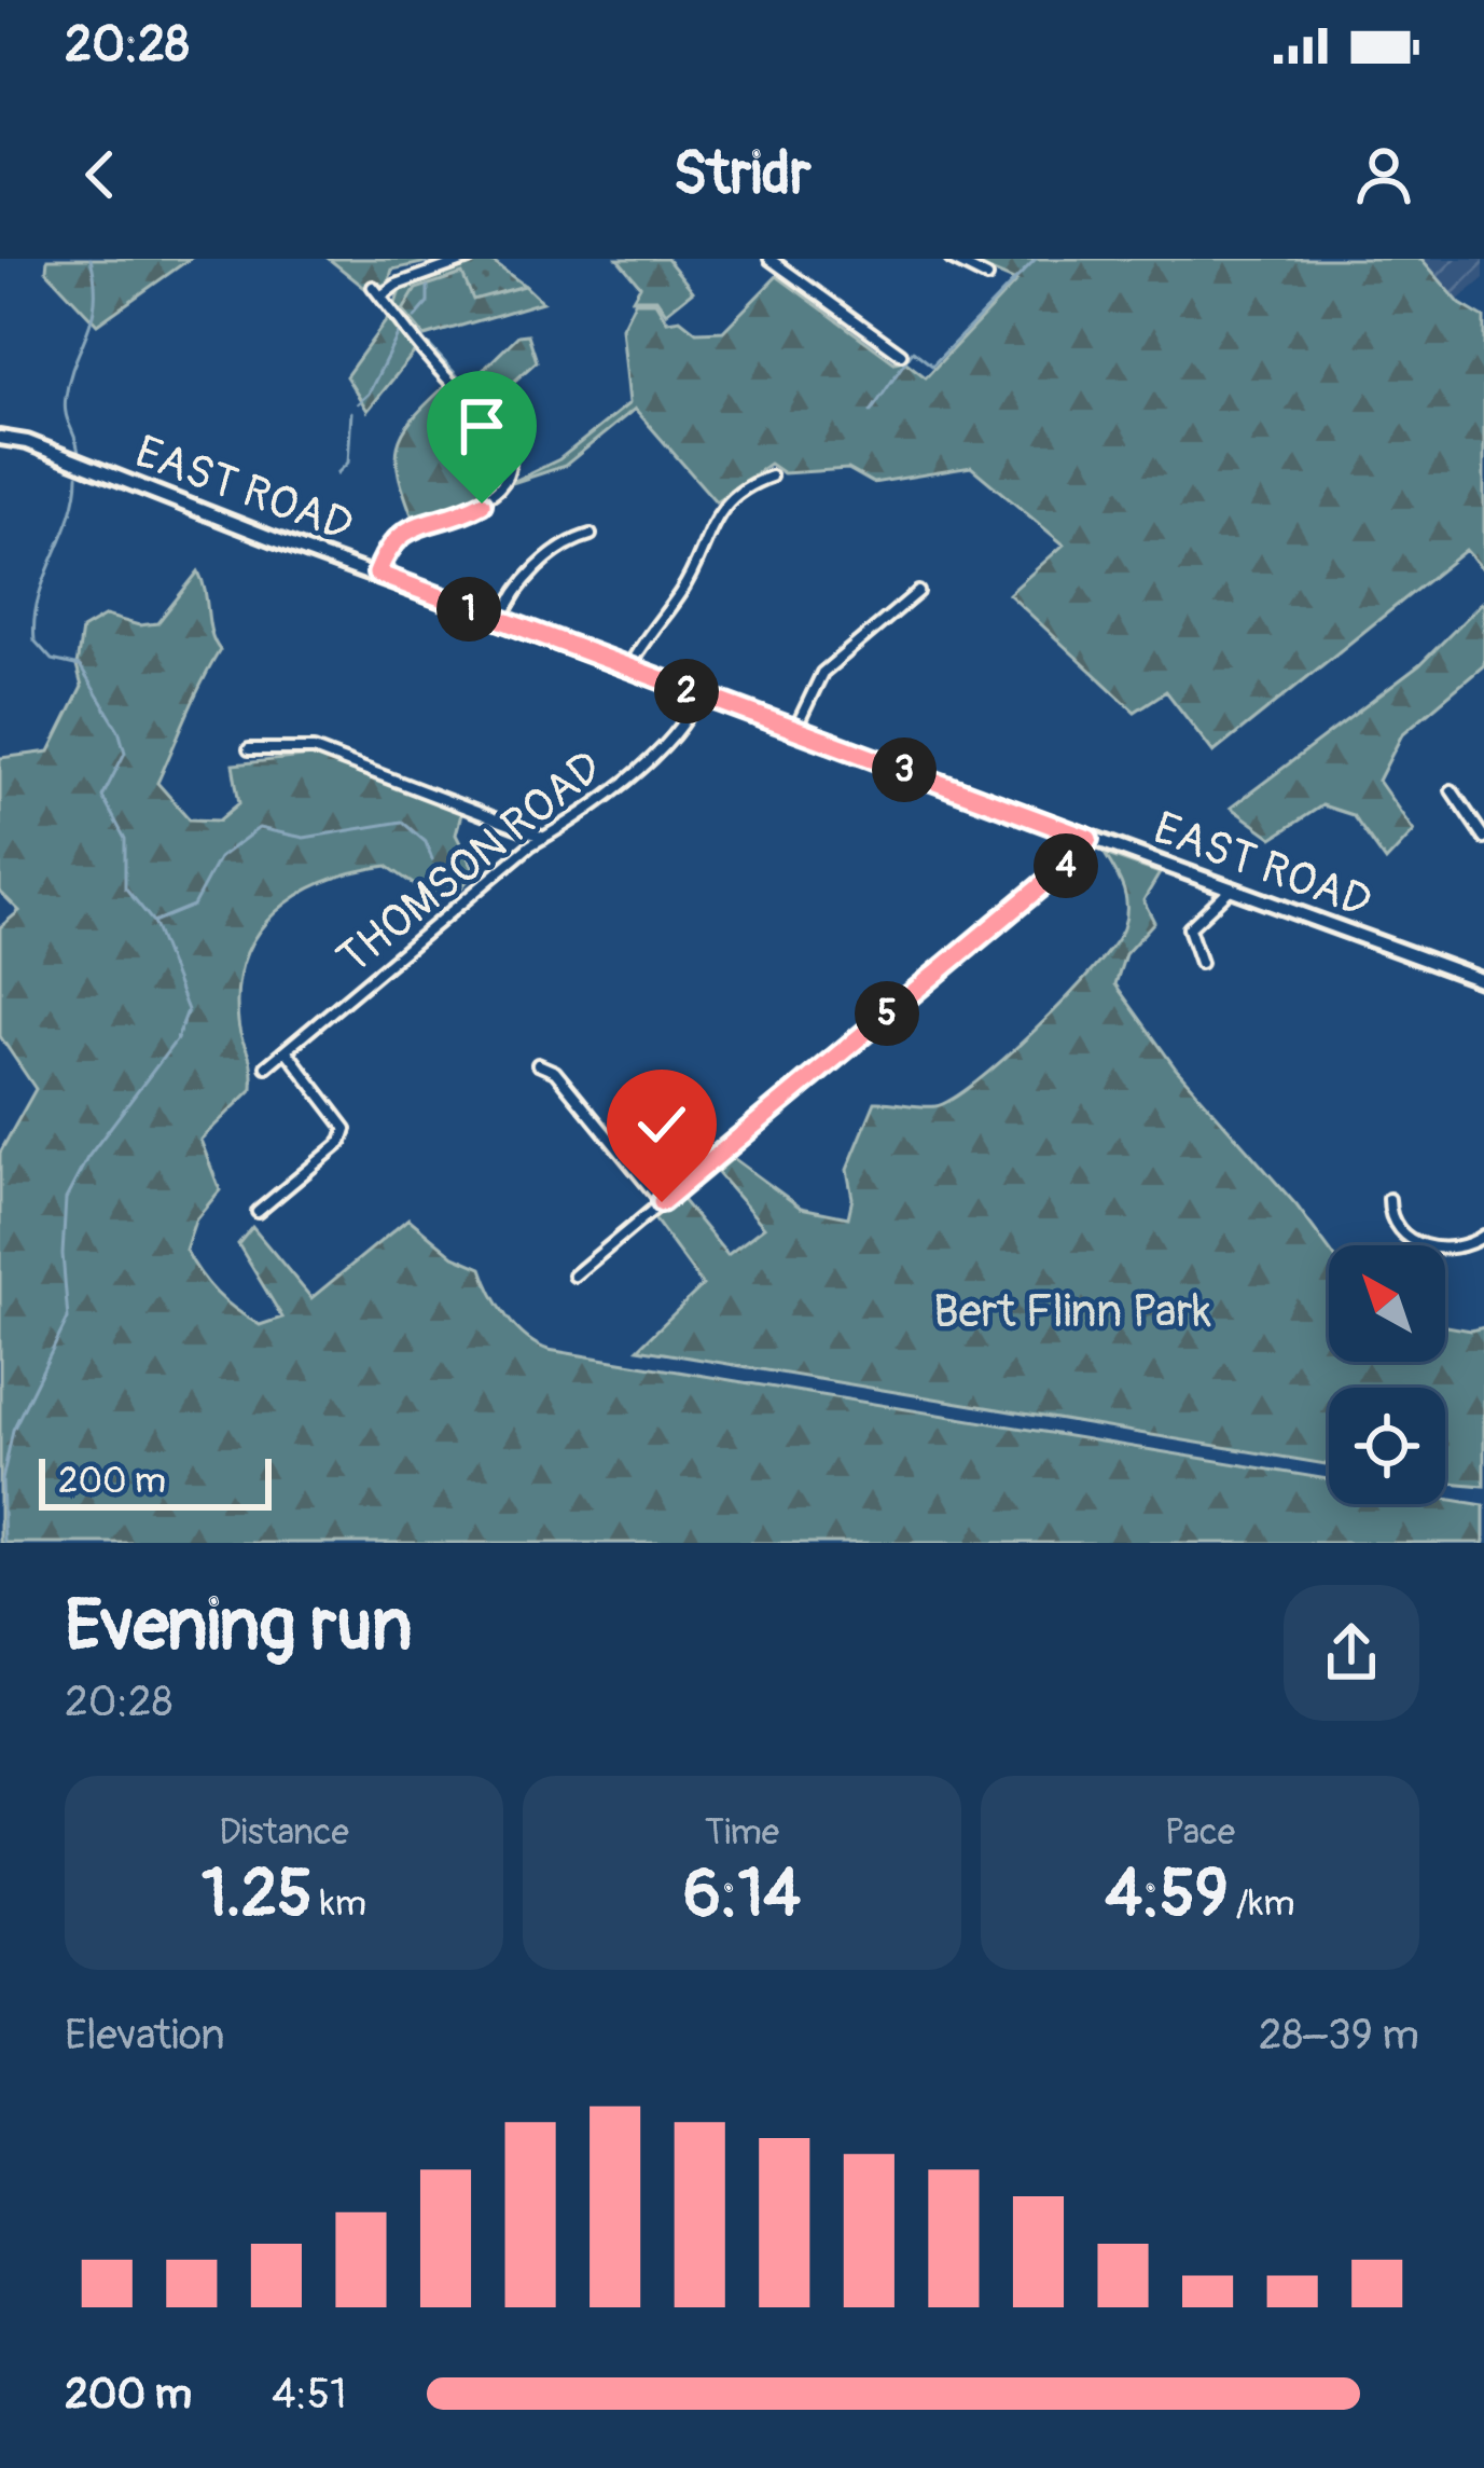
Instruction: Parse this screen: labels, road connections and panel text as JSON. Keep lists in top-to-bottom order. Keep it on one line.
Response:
{"streets":{"main road":["EAST ROAD"],"street":["THOMSON ROAD"]},"crossings":[["EAST ROAD","THOMSON ROAD"]],"parks":["Bert Flinn Park"],"scale_bar":"200 m","north":"top left","page":{"status":"20:28","header":"Stridr","pins":["1","2","3","4","5"],"scale":"200 m","heading":["Evening run","20:28"],"stats":[["Distance","1.25 km"],["Time","6:14"],["Pace","4:59 /km"]],"chart":["Elevation","28–39 m"],"list":[{"name":"200 m","note":"4:51"}]}}
